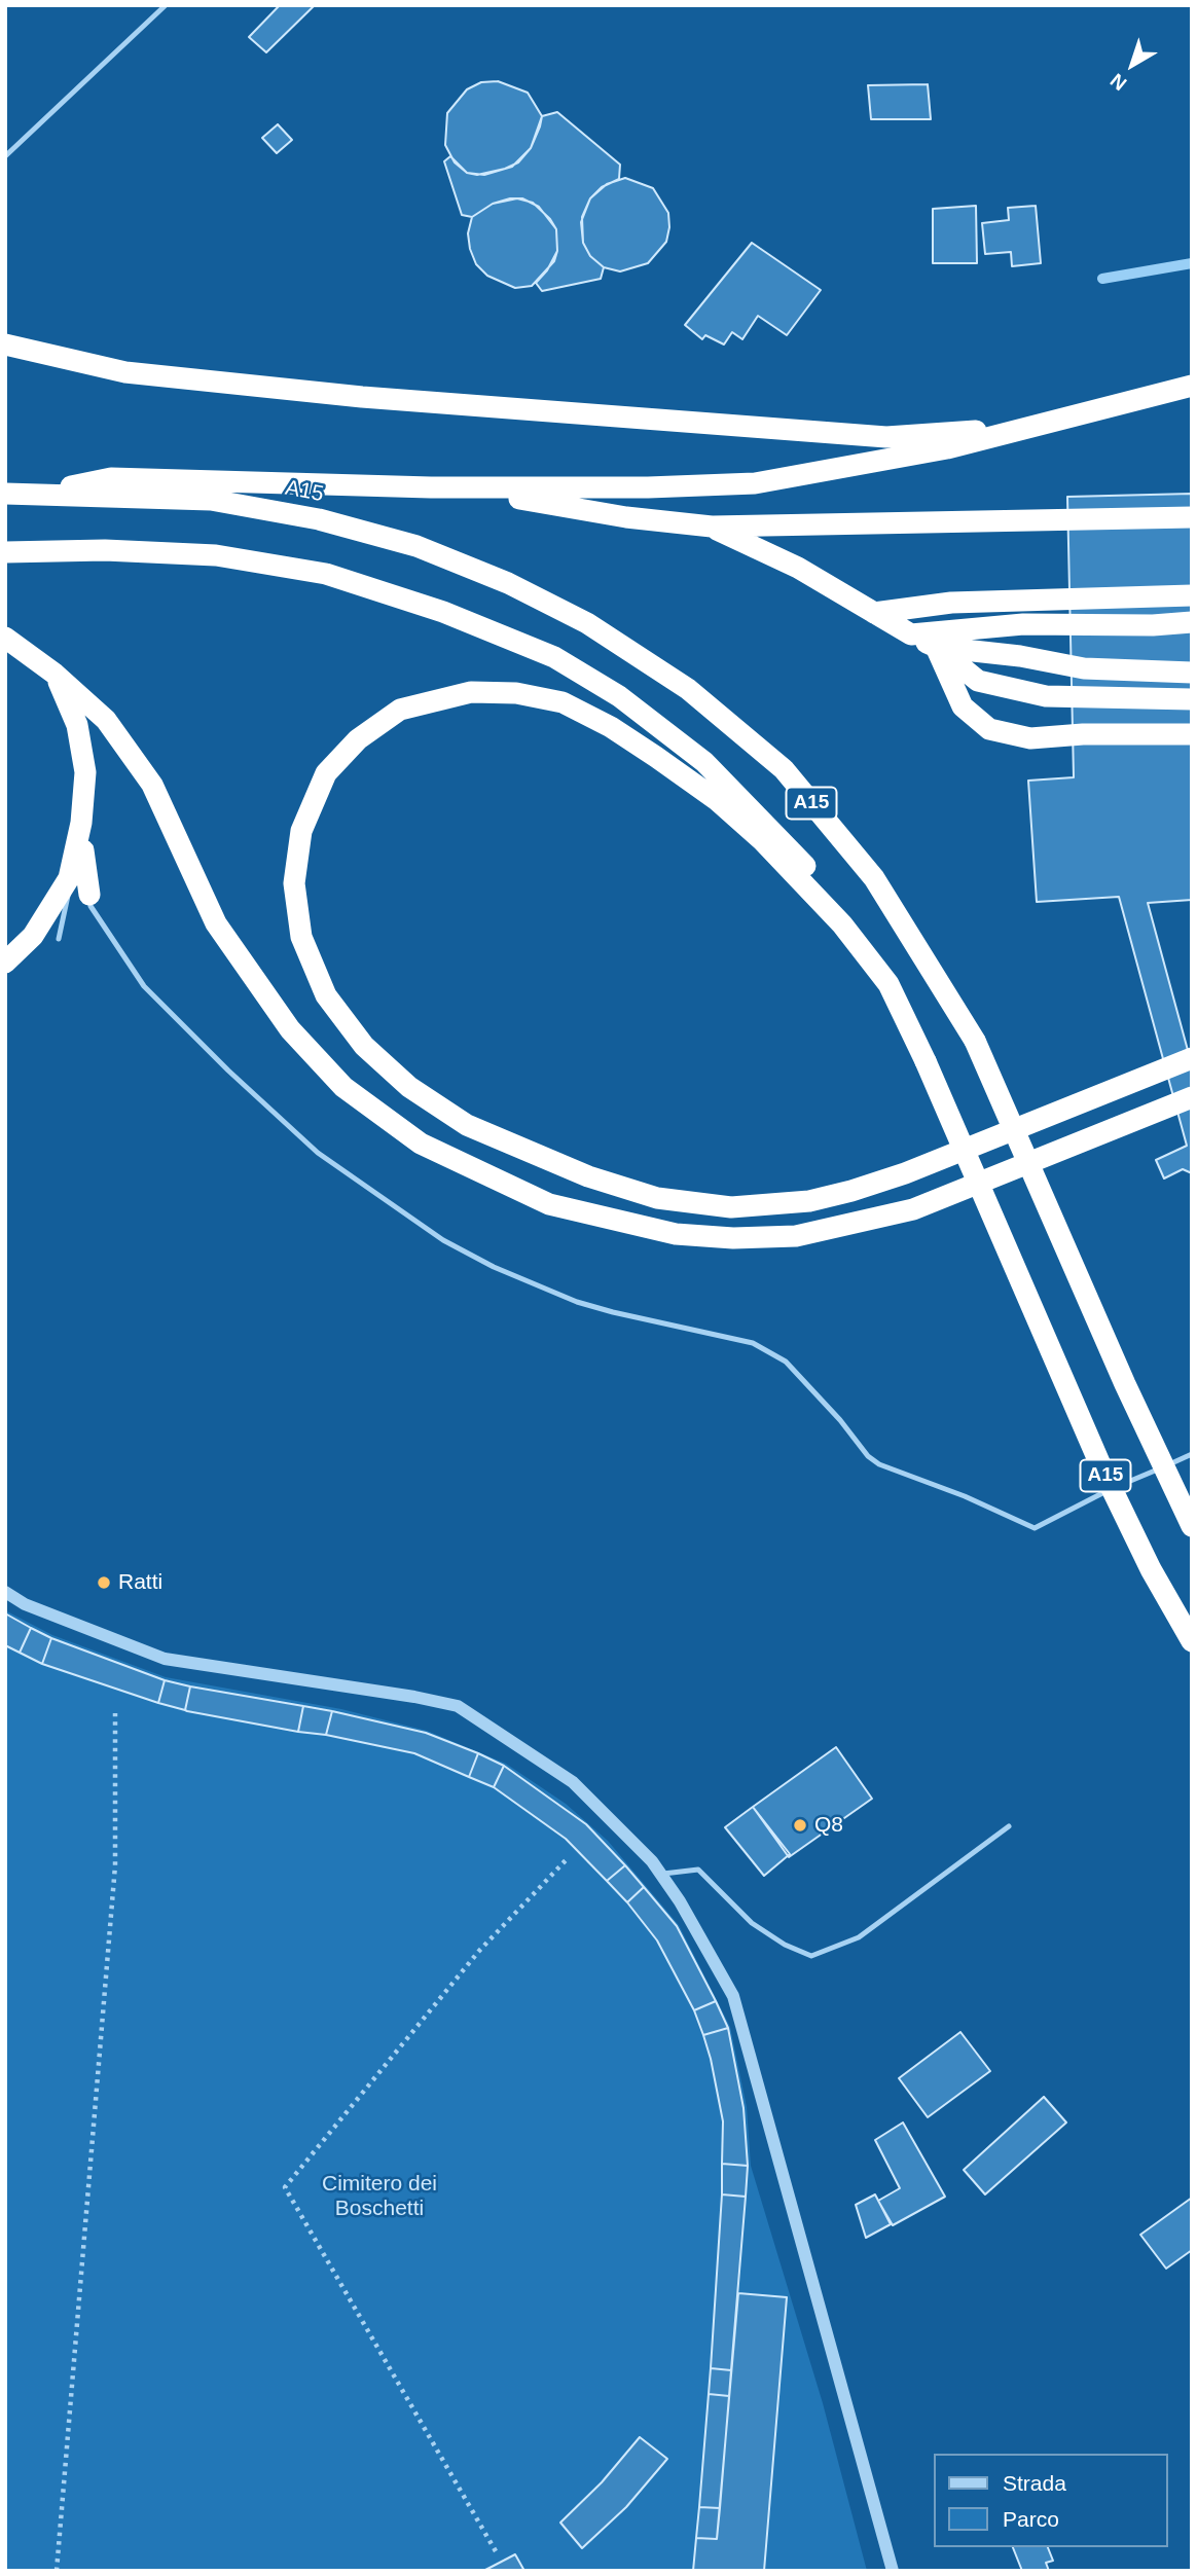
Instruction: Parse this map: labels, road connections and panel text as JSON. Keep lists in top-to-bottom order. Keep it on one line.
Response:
{"streets":{"highway":["A15"]},"parks":["Cimitero dei Boschetti"],"places":["Ratti","Q8"],"legend":["Strada","Parco"],"north":"bottom left"}
